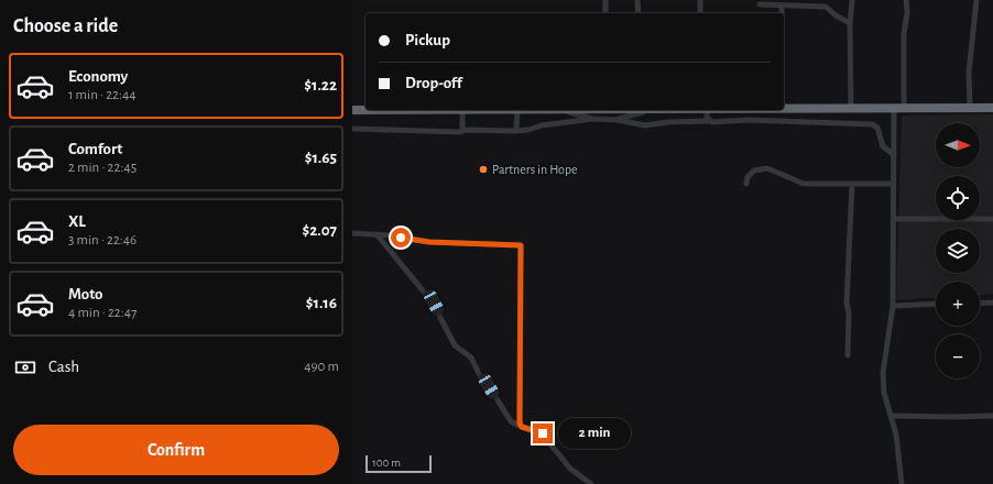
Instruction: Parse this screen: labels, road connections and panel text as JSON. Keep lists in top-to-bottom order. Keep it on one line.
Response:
{"places":["Partners in Hope"],"scale_bar":"100 m","north":"right","page":{"heading":"Choose a ride","banner":["Pickup","Drop-off"],"list":[{"name":"Economy","note":"1 min · 22:44","value":"$1.22"},{"name":"Comfort","note":"2 min · 22:45","value":"$1.65"},{"name":"XL","note":"3 min · 22:46","value":"$2.07"},{"name":"Moto","note":"4 min · 22:47","value":"$1.16"}],"map_buttons":["+","−"],"pay":["Cash","490 m"],"buttons":"Confirm","bubble":"2 min","scale":"100 m"}}
